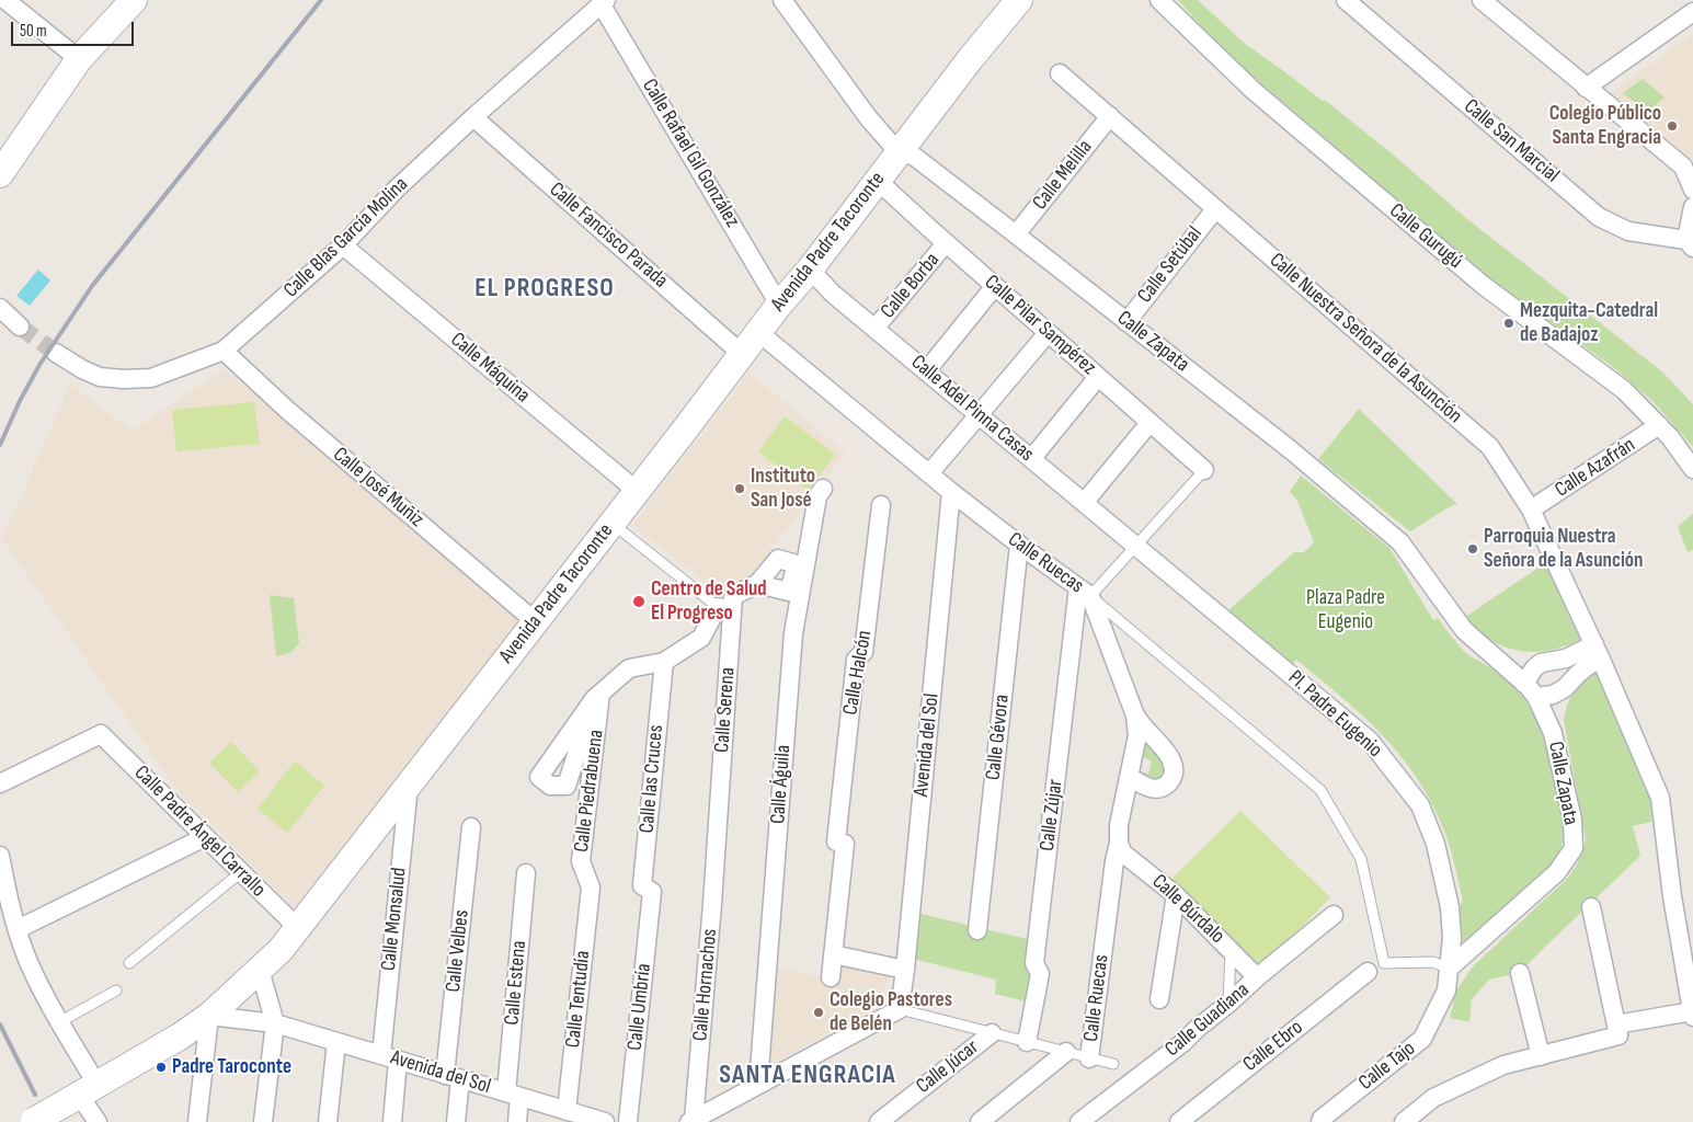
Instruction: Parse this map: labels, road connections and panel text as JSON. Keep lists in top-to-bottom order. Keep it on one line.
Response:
{"streets":{"main road":["Avenida Padre Tacoronte"],"street":["Calle San Marcial","Calle Rafael Gil González","Calle Melilla","Calle Fancisco Parada","Calle Gurugú","Calle Blas García Molina","Calle Setúbal","Calle Borba","Calle Pilar Sampérez","Calle Nuestra Señora de la Asunción","Calle Zapata","Calle Máquina","Calle Adel Pinna Casas","Calle Azafrán","Calle José Muñiz","Calle Ruecas","Calle Halcón","Calle Serena","Pl. Padre Eugenio","Calle Gévora","Avenida del Sol","Calle las Cruces","Calle Águila","Calle Piedrabuena","Calle Zújar","Calle Padre Ángel Carrallo","Calle Búrdalo","Calle Monsalud","Calle Velbes","Calle Estena","Calle Hornachos","Calle Tentudía","Calle Umbría","Calle Guadiana","Calle Ebro","Calle Tajo","Calle Júcar"]},"crossings":[["Calle Rafael Gil González","Calle Blas García Molina"],["Calle Rafael Gil González","Avenida Padre Tacoronte"],["Calle Melilla","Calle Nuestra Señora de la Asunción"],["Calle Melilla","Calle Zapata"],["Calle Fancisco Parada","Calle Blas García Molina"],["Calle Fancisco Parada","Avenida Padre Tacoronte"],["Calle Gurugú","Calle Azafrán"],["Calle Blas García Molina","Calle Máquina"],["Calle Blas García Molina","Calle José Muñiz"],["Avenida Padre Tacoronte","Calle Pilar Sampérez"],["Avenida Padre Tacoronte","Calle Zapata"],["Avenida Padre Tacoronte","Calle Máquina"],["Avenida Padre Tacoronte","Calle Adel Pinna Casas"],["Avenida Padre Tacoronte","Calle José Muñiz"],["Avenida Padre Tacoronte","Avenida del Sol"],["Avenida Padre Tacoronte","Calle Padre Ángel Carrallo"],["Avenida Padre Tacoronte","Calle Monsalud"],["Calle Setúbal","Calle Nuestra Señora de la Asunción"],["Calle Setúbal","Calle Zapata"],["Calle Borba","Calle Pilar Sampérez"],["Calle Borba","Calle Adel Pinna Casas"],["Calle Nuestra Señora de la Asunción","Calle Azafrán"],["Calle Zapata","Pl. Padre Eugenio"],["Calle Zapata","Calle Tajo"],["Calle Adel Pinna Casas","Pl. Padre Eugenio"],["Calle Ruecas","Calle Gévora"],["Calle Ruecas","Avenida del Sol"],["Calle Ruecas","Calle Zújar"],["Calle Ruecas","Calle Búrdalo"],["Calle Serena","Calle Hornachos"],["Pl. Padre Eugenio","Calle Tajo"],["Avenida del Sol","Calle Monsalud"],["Avenida del Sol","Calle Velbes"],["Avenida del Sol","Calle Estena"],["Avenida del Sol","Calle Tentudía"],["Calle las Cruces","Calle Umbría"],["Calle Piedrabuena","Calle Tentudía"],["Calle Búrdalo","Calle Guadiana"]],"districts":["EL PROGRESO","SANTA ENGRACIA"],"parks":["Plaza Padre Eugenio"],"places":["Colegio Público Santa Engracia","Mezquita-Catedral de Badajoz","Instituto San José","Parroquia Nuestra Señora de la Asunción","Centro de Salud El Progreso","Colegio Pastores de Belén","Padre Taroconte"],"scale_bar":"50 m"}
